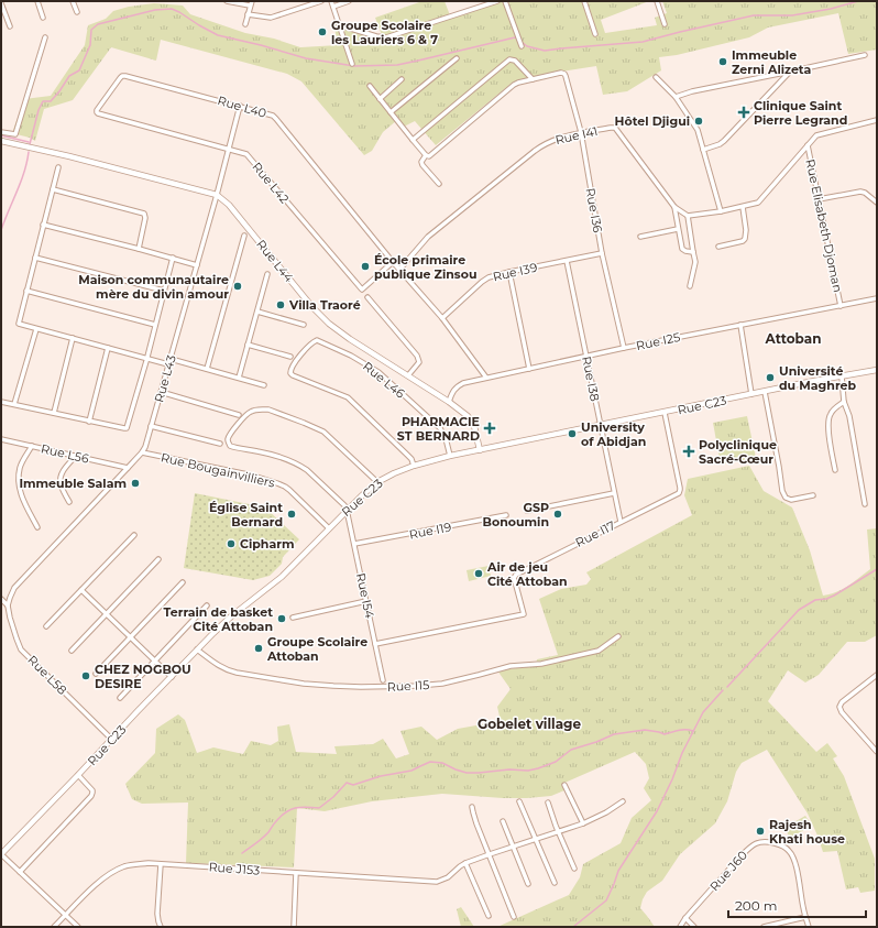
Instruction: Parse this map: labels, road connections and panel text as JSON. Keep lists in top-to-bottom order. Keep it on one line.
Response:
{"streets":{"street":["Rue L40","Rue I41","Rue L42","Rue I36","Rue Elisabeth Djoman","Rue L44","Rue I39","Rue I25","Rue L43","Rue I38","Rue L46","Rue C23","Rue L56","Rue Bougainvilliers","Rue I19","Rue I17","Rue I54","Rue L58","Rue I15","Rue J153","Rue J60"]},"crossings":[["Rue L40","Rue I41"],["Rue L40","Rue L42"],["Rue L40","Rue I39"],["Rue L40","Rue I25"],["Rue L40","Rue L43"],["Rue I41","Rue I36"],["Rue L42","Rue L43"],["Rue I36","Rue I39"],["Rue I36","Rue I25"],["Rue Elisabeth Djoman","Rue I25"],["Rue L44","Rue I25"],["Rue L44","Rue L43"],["Rue L44","Rue C23"],["Rue I39","Rue I38"],["Rue I25","Rue I38"],["Rue L43","Rue L56"],["Rue L43","Rue Bougainvilliers"],["Rue L43","Rue L58"],["Rue I38","Rue C23"],["Rue I38","Rue I17"],["Rue L46","Rue C23"],["Rue C23","Rue Bougainvilliers"],["Rue C23","Rue I17"],["Rue C23","Rue I54"],["Rue C23","Rue L58"],["Rue C23","Rue I15"],["Rue I19","Rue I54"],["Rue I17","Rue I54"]],"districts":["Attoban","Gobelet village"],"places":{"other":["Groupe Scolaire les Lauriers 6 & 7","Immeuble Zerni Alizeta","Hôtel Djigui","École primaire publique Zinsou","Maison communautaire mère du divin amour","Villa Traoré","Université du Maghreb","University of Abidjan","Immeuble Salam","Église Saint Bernard","GSP Bonoumin","Cipharm","Air de jeu Cité Attoban","Terrain de basket Cité Attoban","Groupe Scolaire Attoban","CHEZ NOGBOU DESIRE","Rajesh Khati house"],"health":["Clinique Saint Pierre Legrand","PHARMACIE ST BERNARD","Polyclinique Sacré-Cœur"]},"scale_bar":"200 m"}
